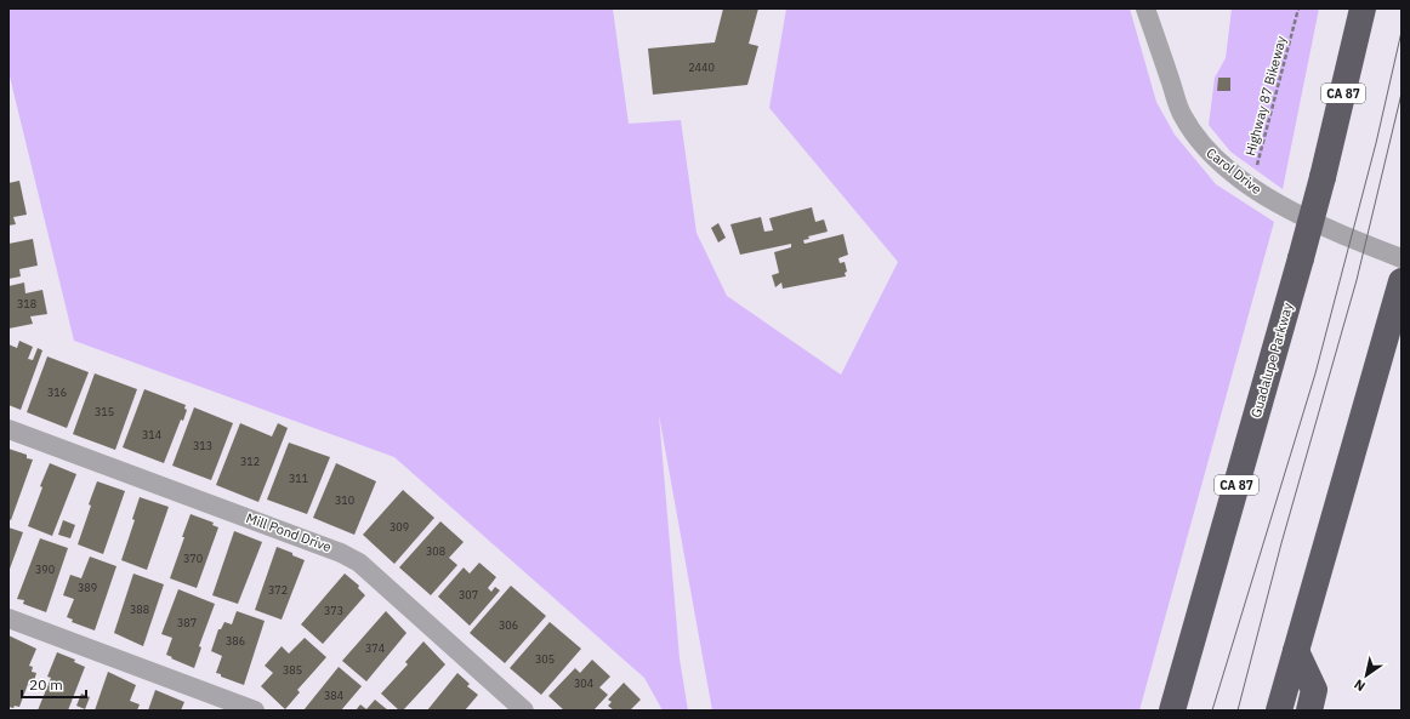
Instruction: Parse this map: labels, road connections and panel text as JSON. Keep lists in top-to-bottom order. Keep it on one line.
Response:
{"streets":{"highway":["CA 87","Guadalupe Parkway"],"street":["Carol Drive","Mill Pond Drive"],"path":["Highway 87 Bikeway"]},"crossings":[["Highway 87 Bikeway","Carol Drive"]],"house_numbers":["2440","318","316","315","314","313","312","311","310","309","308","370","390","389","372","307","388","373","387","306","386","374","305","385","304","384"],"scale_bar":"20 m","north":"bottom left"}
